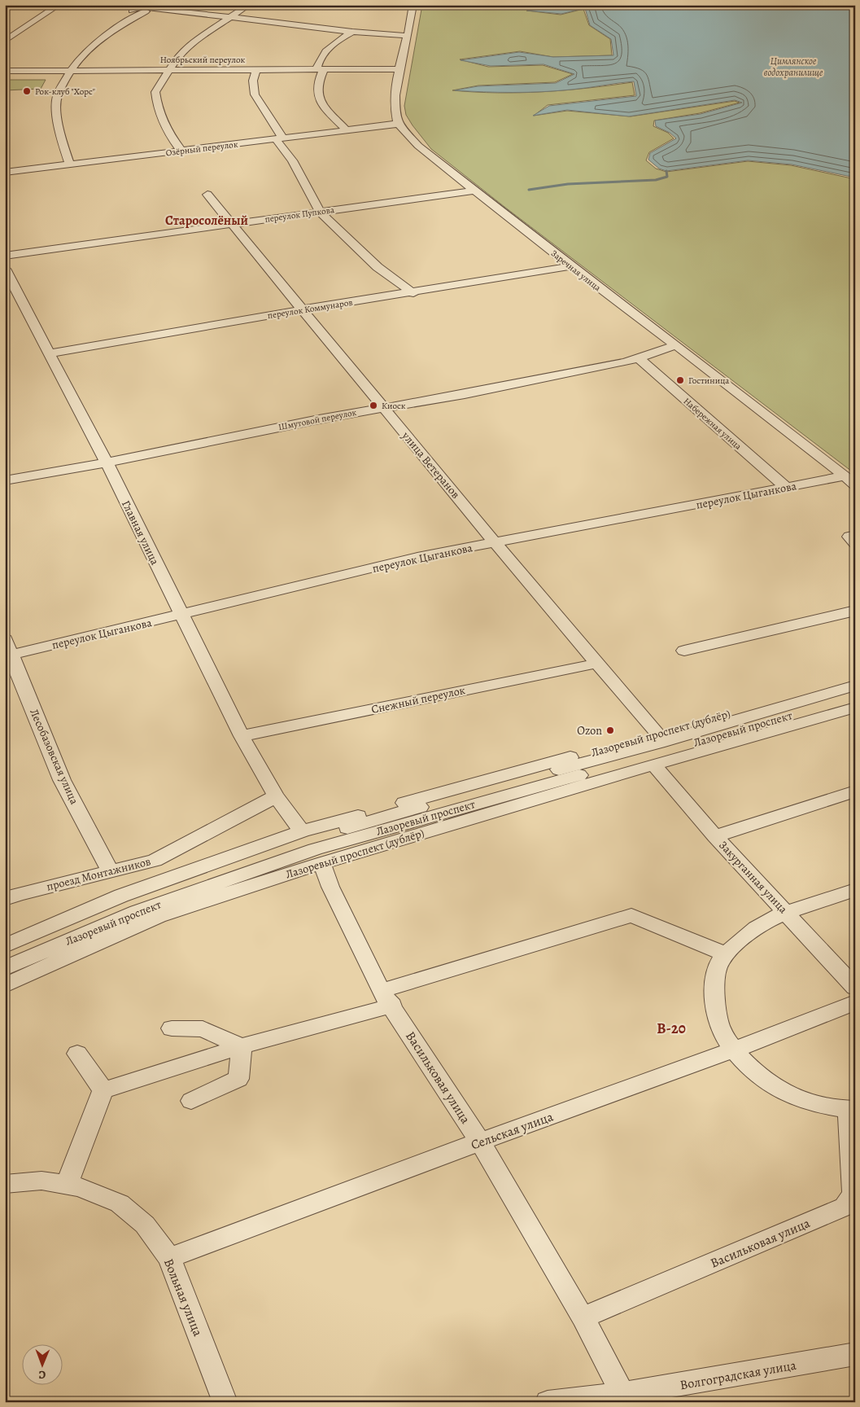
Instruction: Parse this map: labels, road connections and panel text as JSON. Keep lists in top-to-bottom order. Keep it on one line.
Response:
{"streets":{"street":["Ноябрьский переулок","Озёрный переулок","переулок Пупкова","Заречная улица","переулок Коммунаров","Шмутовой переулок","Набережная улица","улица Ветеранов","переулок Цыганкова","Главная улица","Снежный переулок","Лазоревый проспект","Лазоревый проспект (дублёр)","Лесобазовская улица","проезд Монтажников","Закурганная улица","Васильковая улица","Сельская улица","Вольная улица","Волгоградская улица"]},"crossings":[["Озёрный переулок","Заречная улица"],["переулок Пупкова","Заречная улица"],["переулок Пупкова","улица Ветеранов"],["Заречная улица","переулок Коммунаров"],["Заречная улица","Шмутовой переулок"],["Заречная улица","переулок Цыганкова"],["переулок Коммунаров","улица Ветеранов"],["переулок Коммунаров","Главная улица"],["Шмутовой переулок","Набережная улица"],["Шмутовой переулок","улица Ветеранов"],["Шмутовой переулок","Главная улица"],["Набережная улица","переулок Цыганкова"],["улица Ветеранов","переулок Цыганкова"],["улица Ветеранов","Снежный переулок"],["улица Ветеранов","Лазоревый проспект (дублёр)"],["переулок Цыганкова","Главная улица"],["переулок Цыганкова","Лесобазовская улица"],["Главная улица","Снежный переулок"],["Главная улица","проезд Монтажников"],["Лазоревый проспект (дублёр)","Закурганная улица"],["Лазоревый проспект (дублёр)","Васильковая улица"],["Лесобазовская улица","проезд Монтажников"],["Васильковая улица","Сельская улица"],["Васильковая улица","Волгоградская улица"],["Сельская улица","Вольная улица"]],"districts":["Староcолёный","В-20"],"water":["Цимлянское водохранилище"],"places":["Рок-клуб \"Хорс\"","Гостиница","Киоск","Ozon"],"north":"bottom"}
